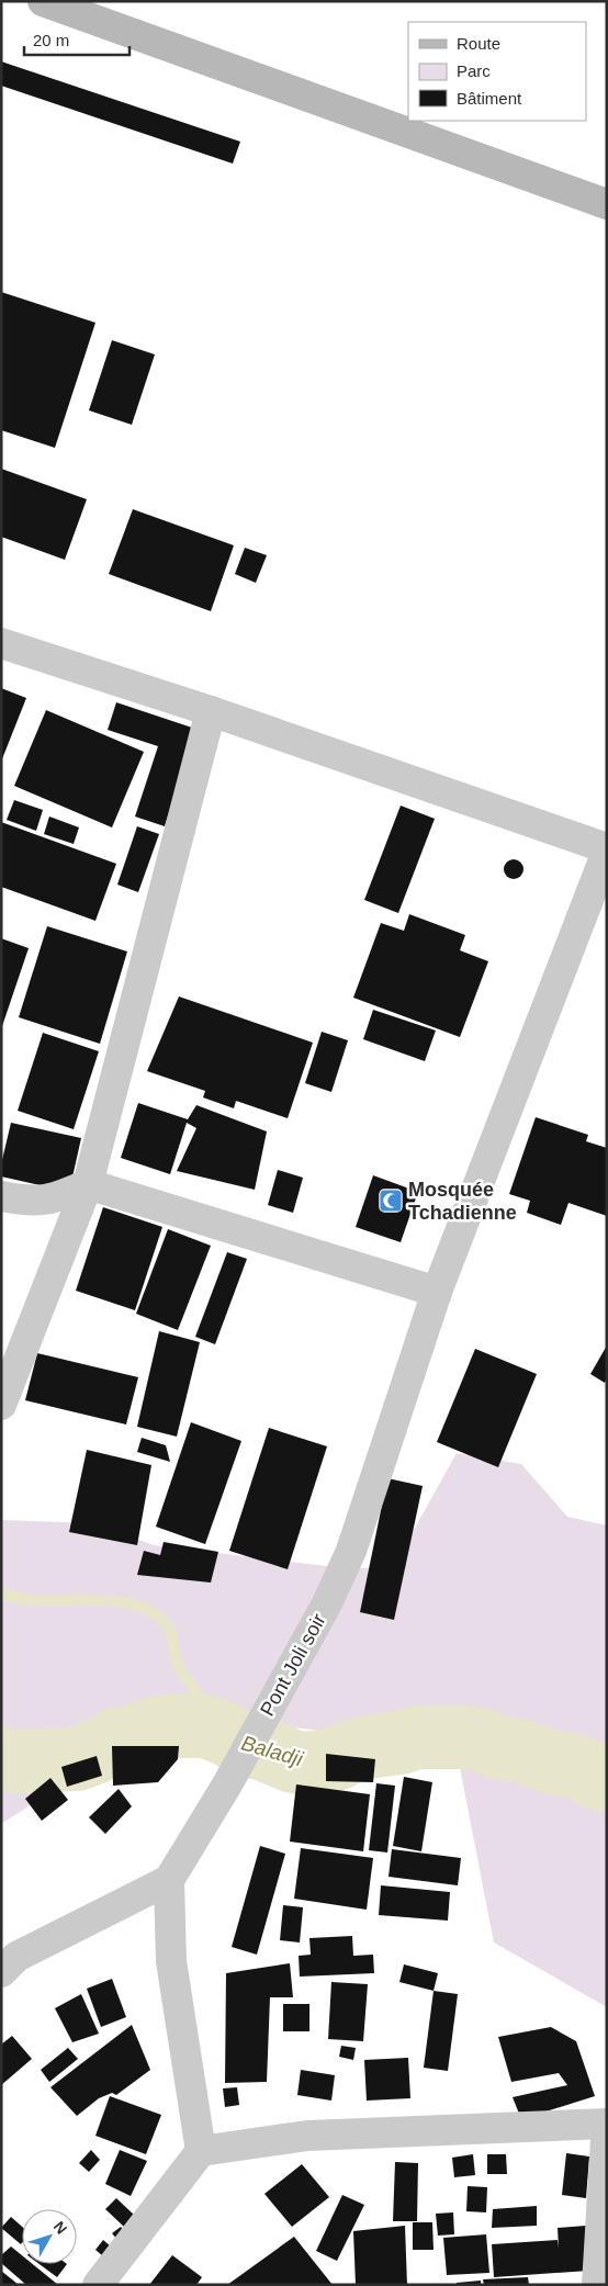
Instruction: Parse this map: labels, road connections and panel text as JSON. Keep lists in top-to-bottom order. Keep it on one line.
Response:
{"streets":{"street":["Pont Joli soir"]},"water":["Baladji"],"places":{"mosque":["Mosquée Tchadienne"]},"legend":["Route","Parc","Bâtiment"],"scale_bar":"20 m","north":"top right"}
